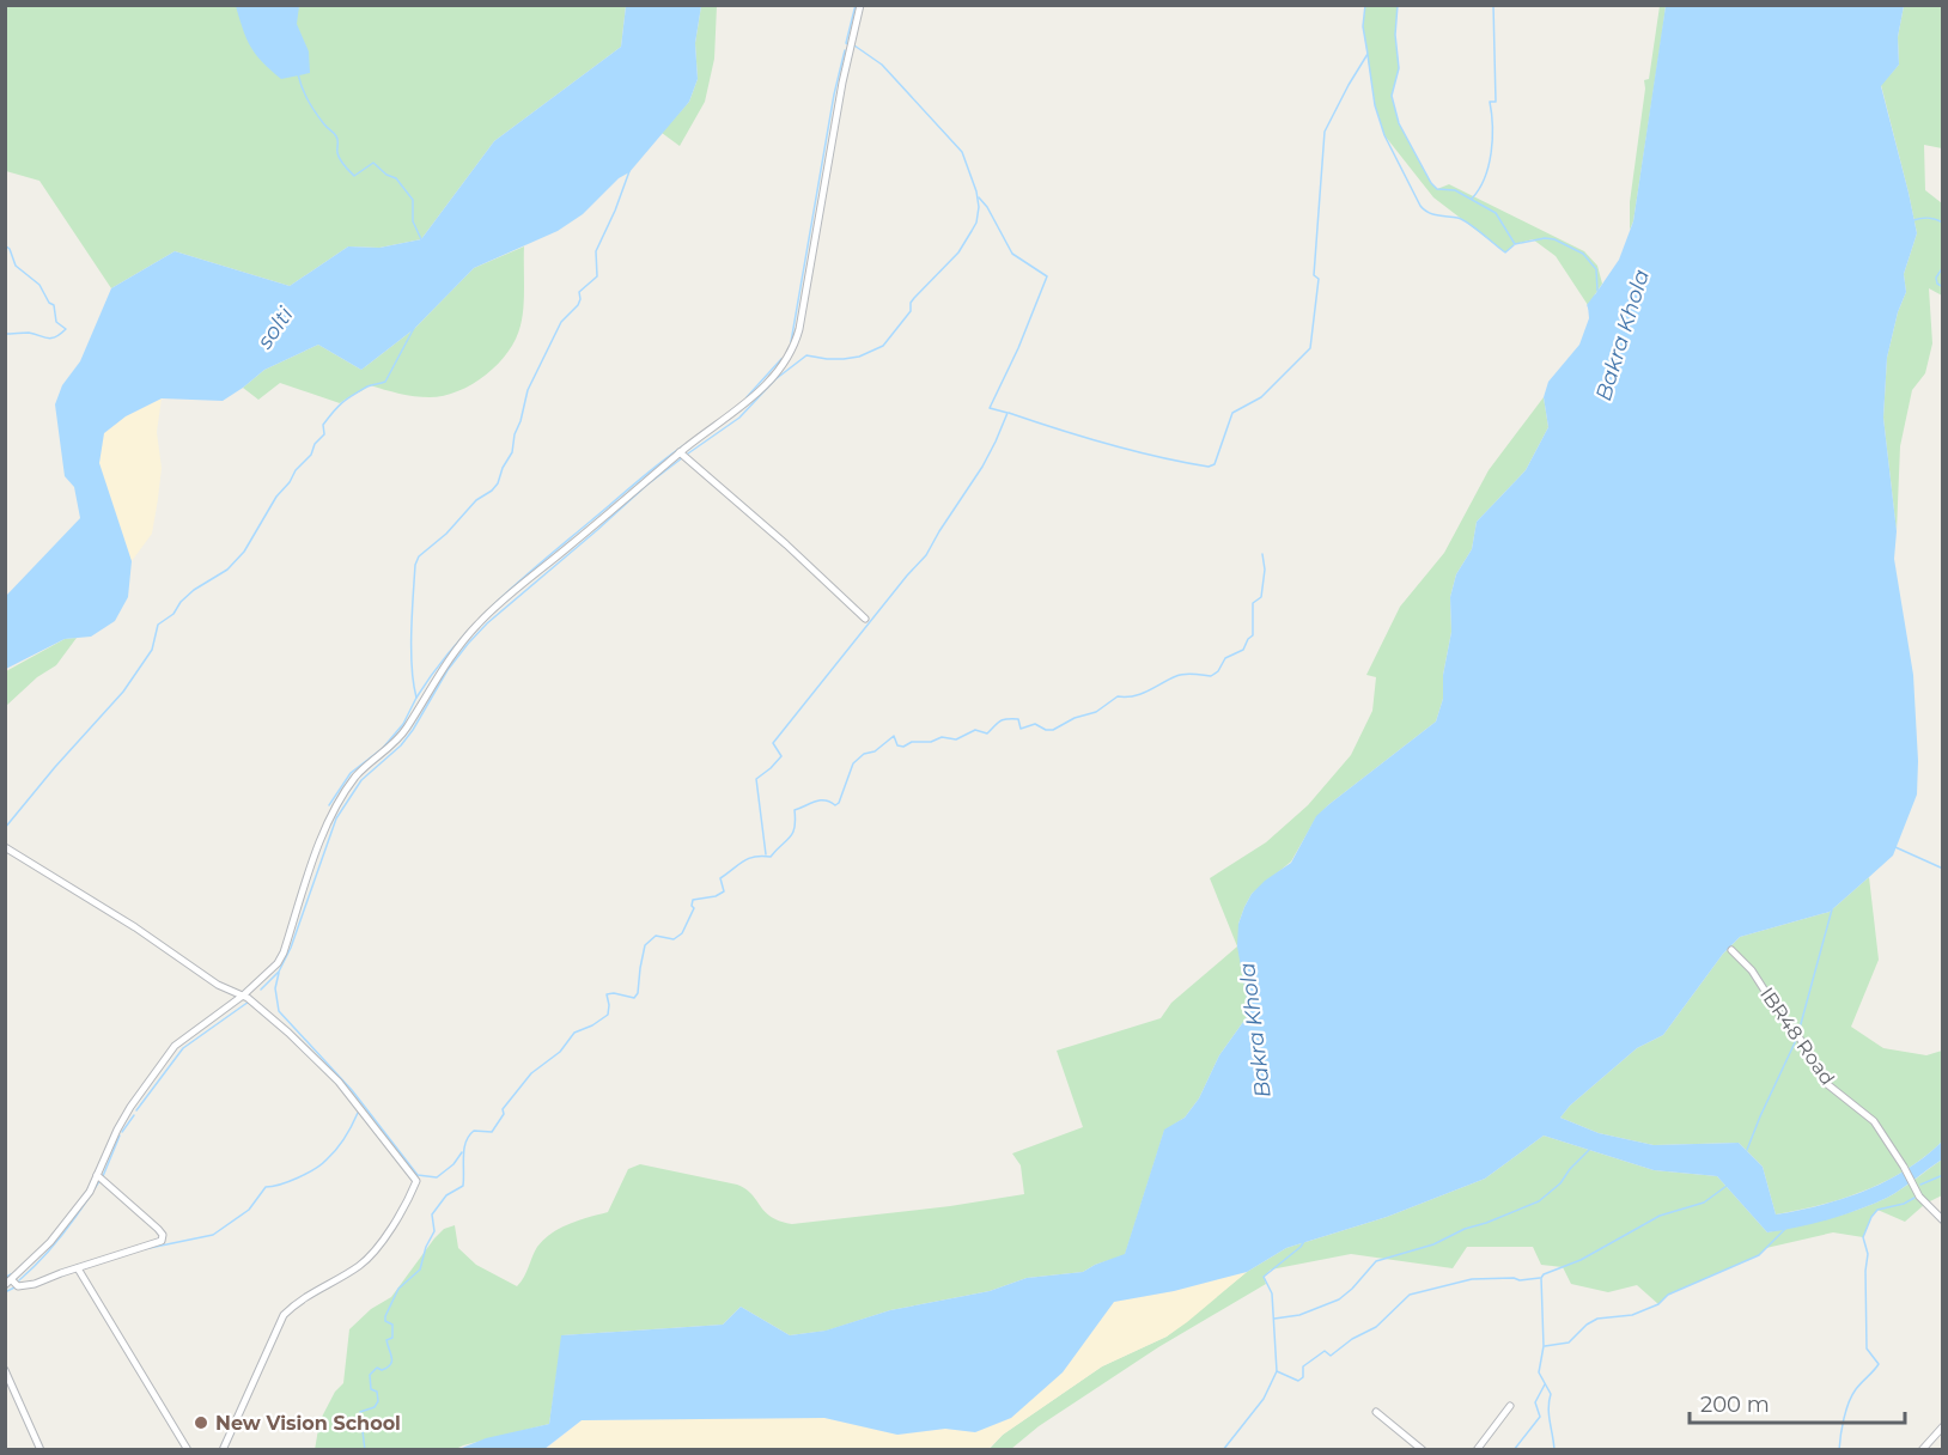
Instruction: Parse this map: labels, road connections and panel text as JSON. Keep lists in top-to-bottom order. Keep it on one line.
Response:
{"streets":{"street":["IBR48 Road"]},"water":["solti","Bakra Khola"],"places":["New Vision School"],"scale_bar":"200 m"}
